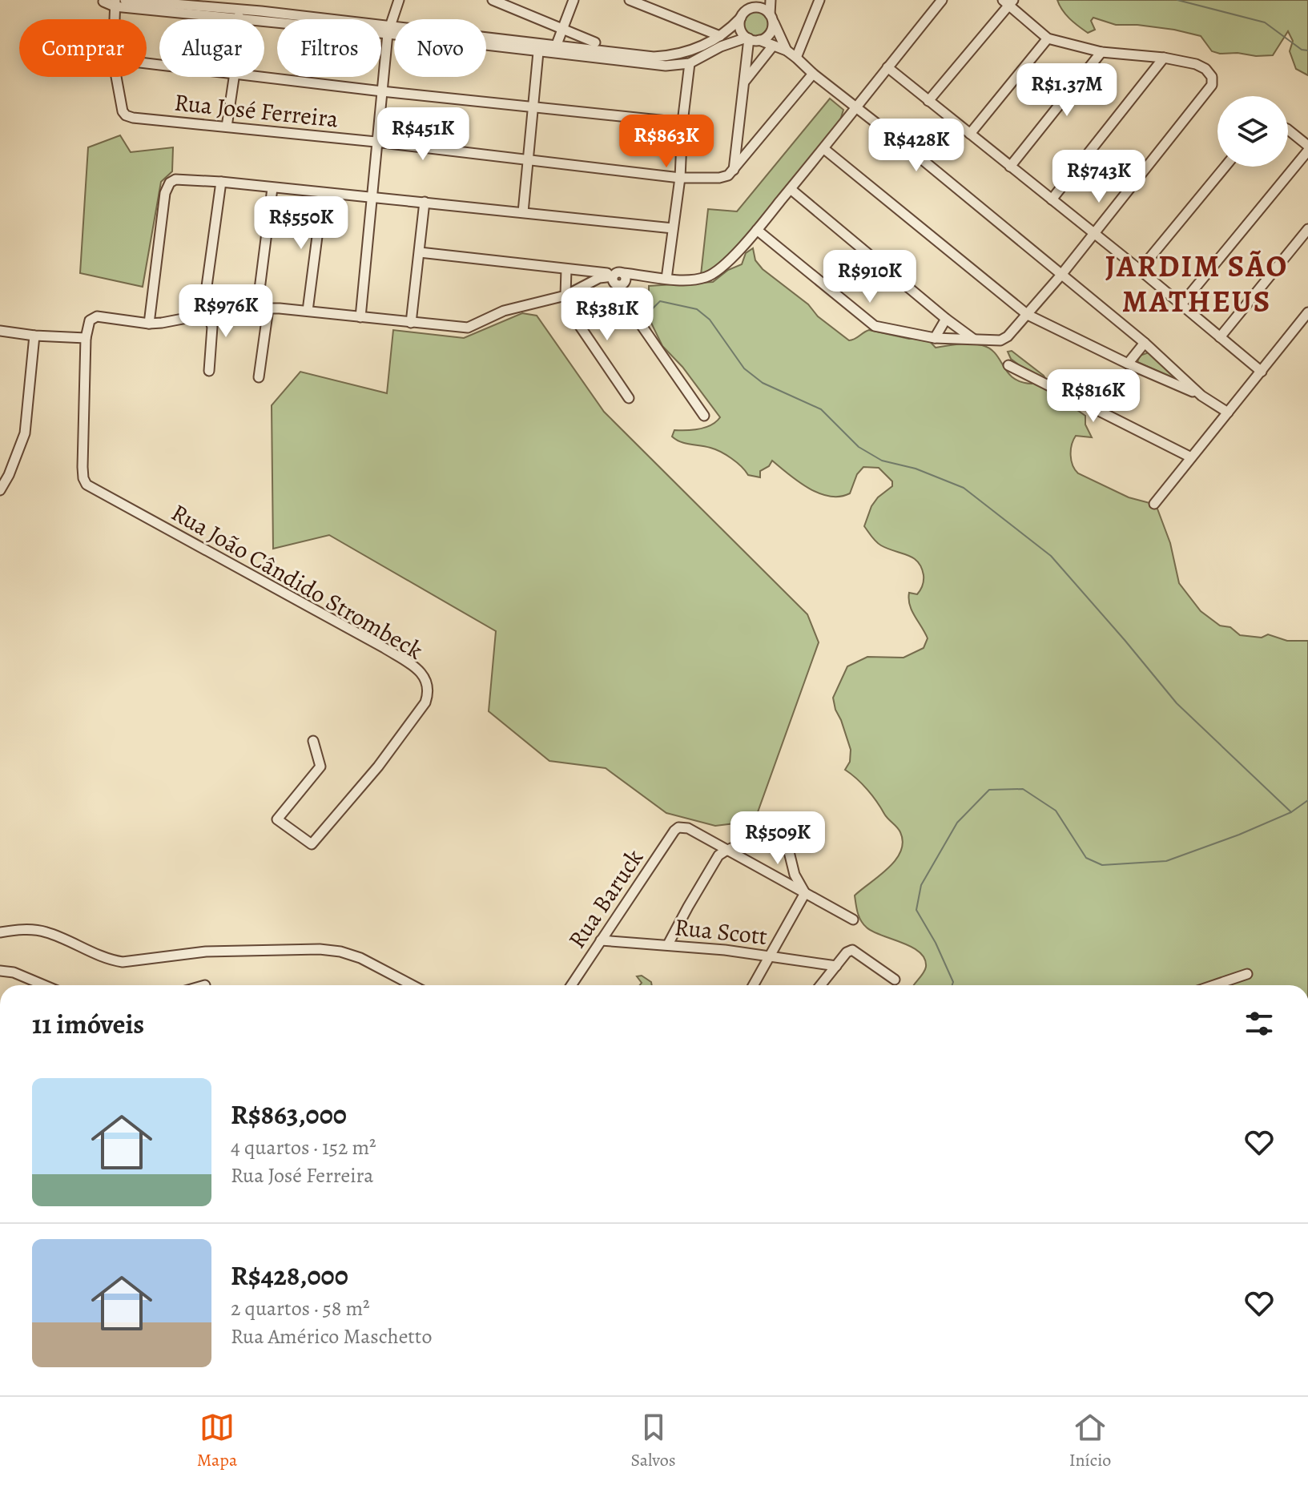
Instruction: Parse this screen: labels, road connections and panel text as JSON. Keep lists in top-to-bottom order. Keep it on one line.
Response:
{"streets":{"street":["Rua José Ferreira","Rua João Cândido Strombeck","Rua Baruck","Rua Scott"]},"crossings":[["Rua Baruck","Rua Scott"]],"districts":["JARDIM SÃO MATHEUS"],"page":{"chip":["Comprar","Alugar","Filtros","Novo"],"price":["R$1.37M","R$451K","R$863K","R$428K","R$743K","R$550K","R$910K","R$976K","R$381K","R$816K","R$509K"],"heading":"11 imóveis","list":[{"name":"R$863,000","note":"4 quartos · 152 m² · Rua José Ferreira"},{"name":"R$428,000","note":"2 quartos · 58 m² · Rua Américo Maschetto"}],"tabs":["Mapa","Salvos","Início"]}}
